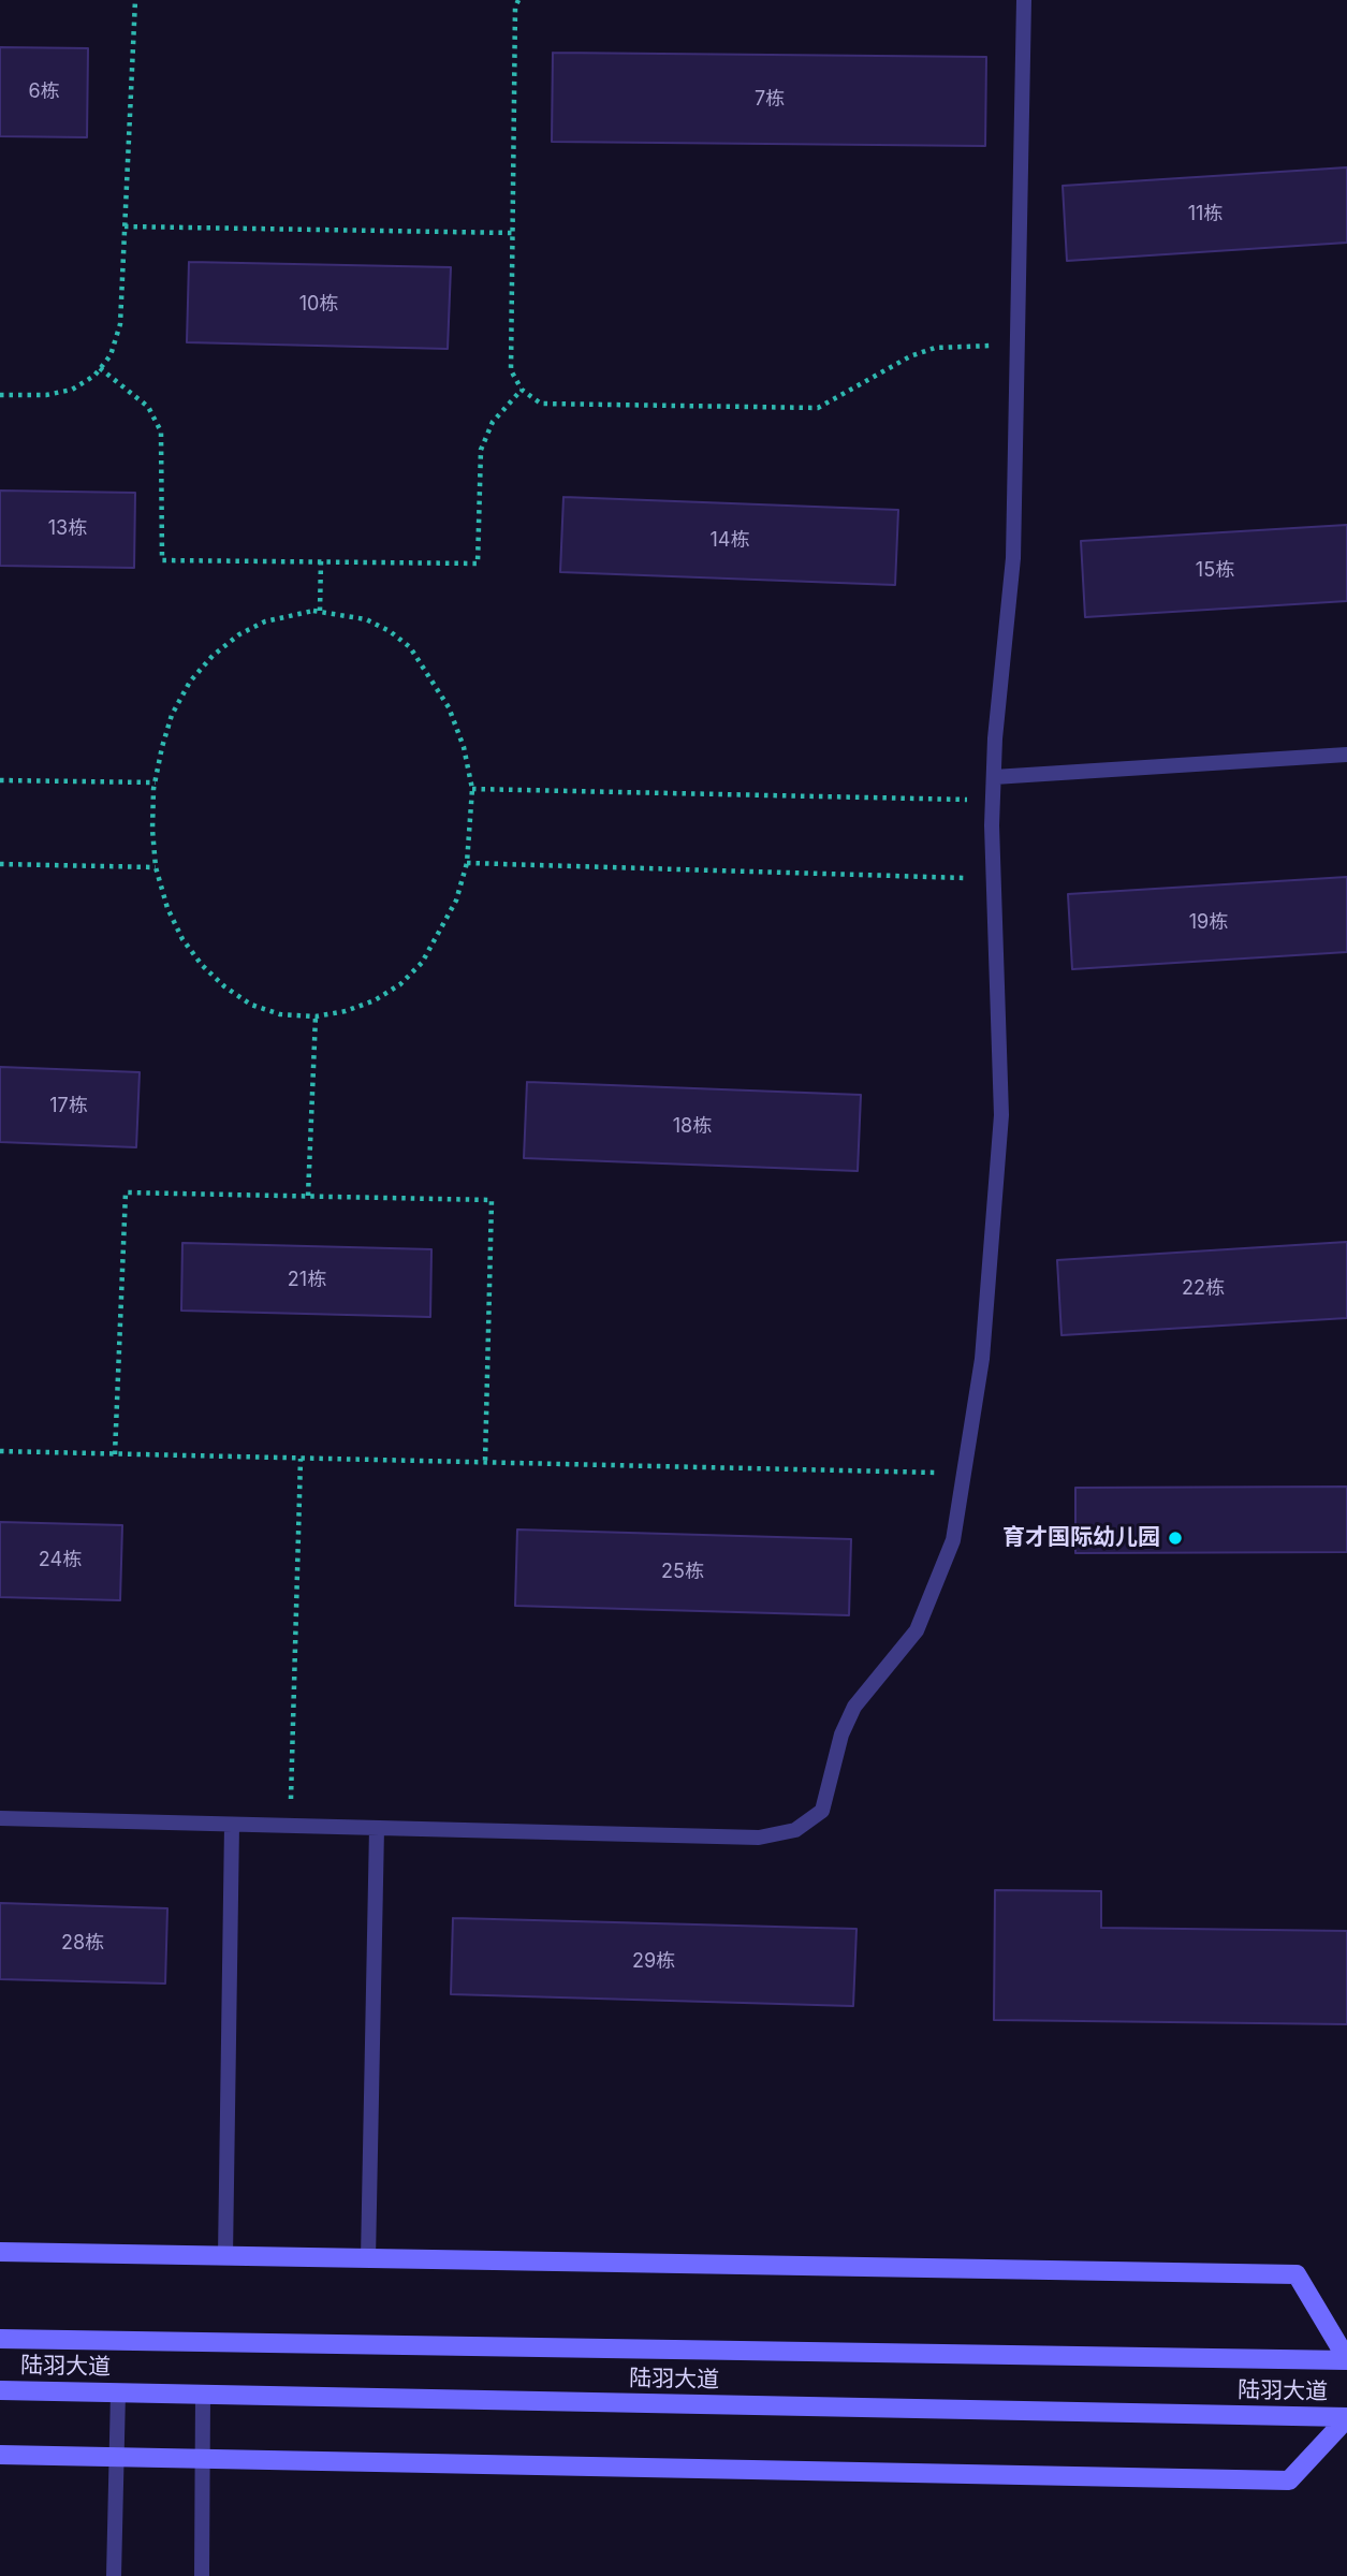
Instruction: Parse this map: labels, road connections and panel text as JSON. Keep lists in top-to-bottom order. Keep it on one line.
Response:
{"streets":{"main road":["陆羽大道"]},"places":["育才国际幼儿园"],"house_numbers":["6栋","7栋","11栋","10栋","13栋","14栋","15栋","19栋","17栋","18栋","21栋","22栋","24栋","25栋","28栋","29栋"]}
